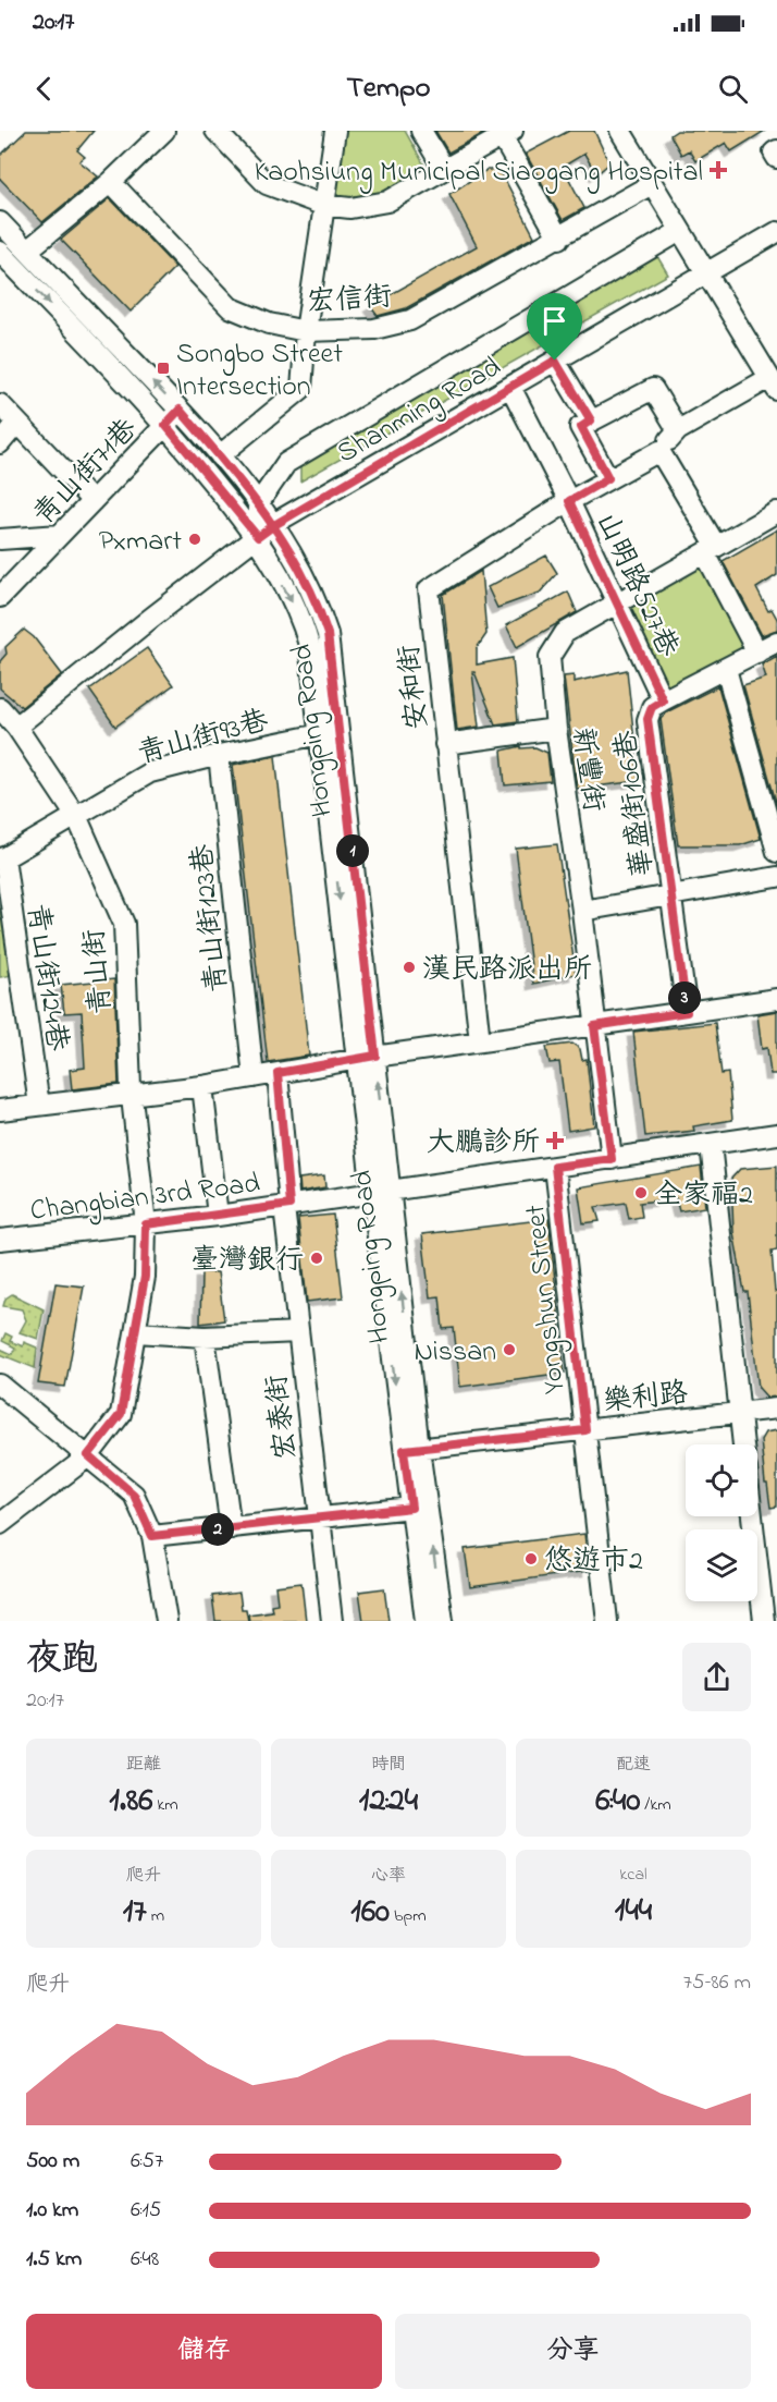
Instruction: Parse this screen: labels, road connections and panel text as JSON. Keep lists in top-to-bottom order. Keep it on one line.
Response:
{"streets":{"street":["宏信街","Shanming Road","青山街71巷","山明路527巷","安和街","Hongping Road","青山街93巷","新豐街","華盛街106巷","青山街123巷","青山街","青山街124巷","Changbian 3rd Road","Yongshun Street","樂利路","宏泰街"]},"crossings":[["Shanming Road","山明路527巷"],["Shanming Road","Hongping Road"],["Shanming Road","青山街"],["青山街71巷","Hongping Road"],["山明路527巷","安和街"],["山明路527巷","新豐街"],["山明路527巷","華盛街106巷"],["Hongping Road","青山街93巷"],["Hongping Road","Changbian 3rd Road"],["Hongping Road","樂利路"],["青山街93巷","青山街123巷"],["青山街93巷","青山街"],["青山街93巷","青山街124巷"],["新豐街","Changbian 3rd Road"],["青山街","Changbian 3rd Road"],["Changbian 3rd Road","Yongshun Street"],["Changbian 3rd Road","宏泰街"],["Yongshun Street","樂利路"]],"places":{"health":["Kaohsiung Municipal Siaogang Hospital","大鵬診所"],"transit":["Songbo Street Intersection"],"other":["Pxmart","漢民路派出所","全家福2","臺灣銀行","Nissan","悠遊市2"]},"page":{"status":"20:17","header":"Tempo","pins":["1","3","2"],"heading":["夜跑","20:17"],"stats":[["距離","1.86 km"],["時間","12:24"],["配速","6:40 /km"],["爬升","17 m"],["心率","160 bpm"],["kcal","144"]],"chart":["爬升","75–86 m"],"list":[{"name":"500 m","note":"6:57"},{"name":"1.0 km","note":"6:15"},{"name":"1.5 km","note":"6:48"}],"buttons":["儲存","分享"]}}
